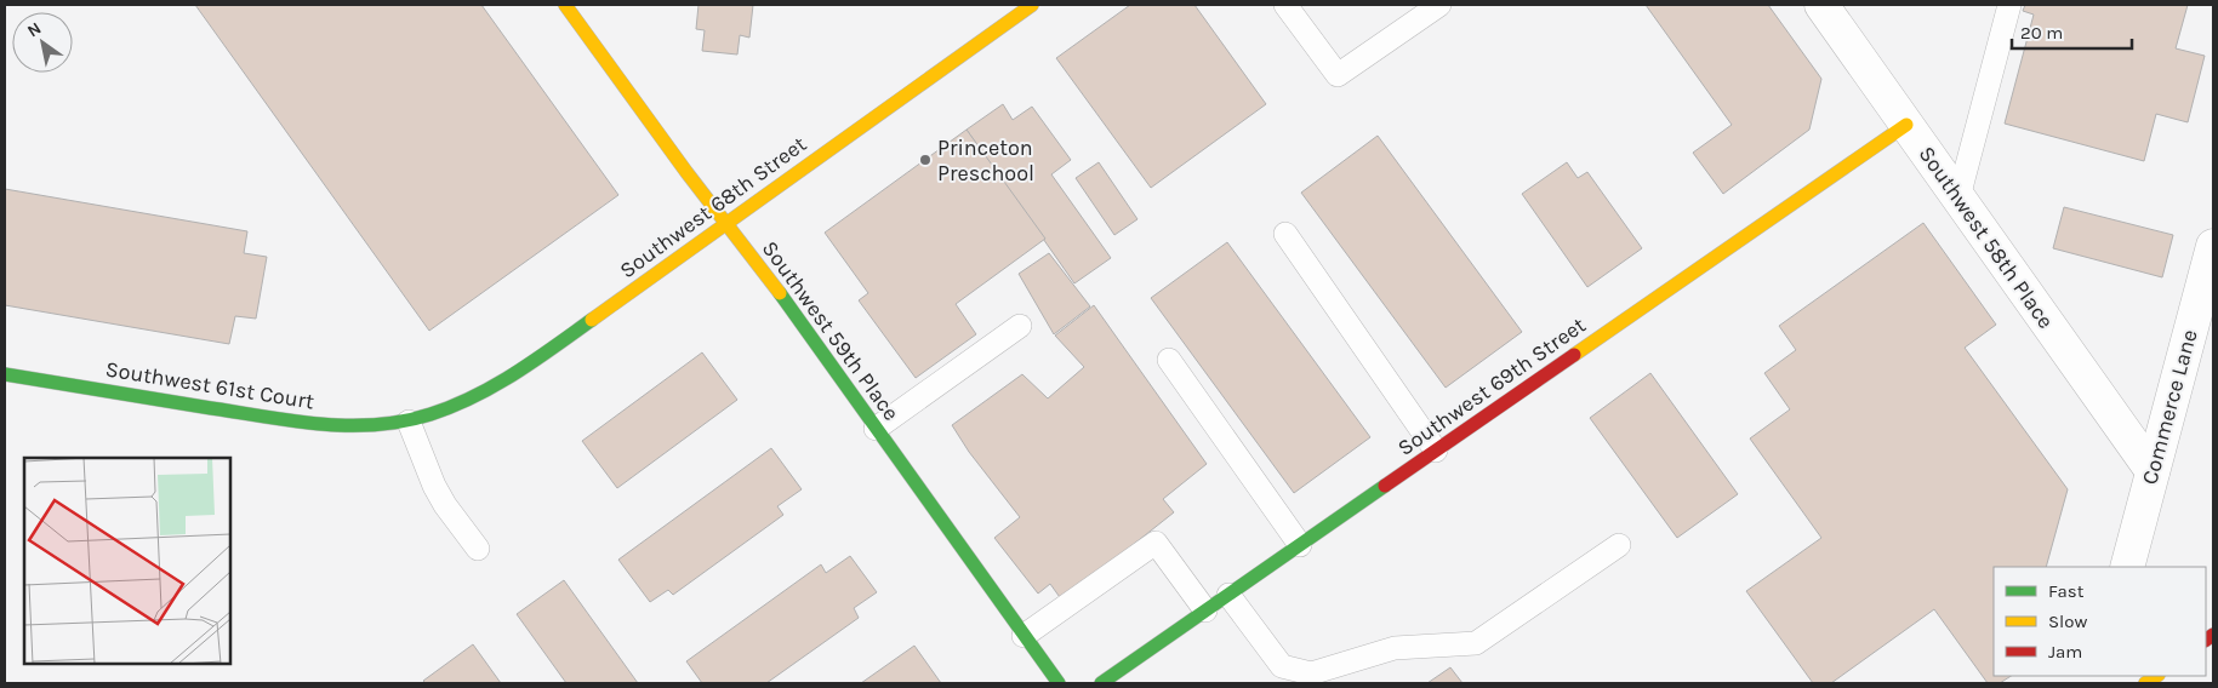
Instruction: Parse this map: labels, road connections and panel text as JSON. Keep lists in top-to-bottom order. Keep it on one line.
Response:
{"streets":{"street":["Southwest 68th Street","Southwest 58th Place","Southwest 59th Place","Southwest 61st Court","Southwest 69th Street","Commerce Lane"]},"crossings":[["Southwest 68th Street","Southwest 59th Place"],["Southwest 68th Street","Southwest 61st Court"],["Southwest 58th Place","Southwest 69th Street"],["Southwest 58th Place","Commerce Lane"]],"places":["Princeton Preschool"],"legend":["Fast","Slow","Jam"],"scale_bar":"20 m","north":"top left"}
